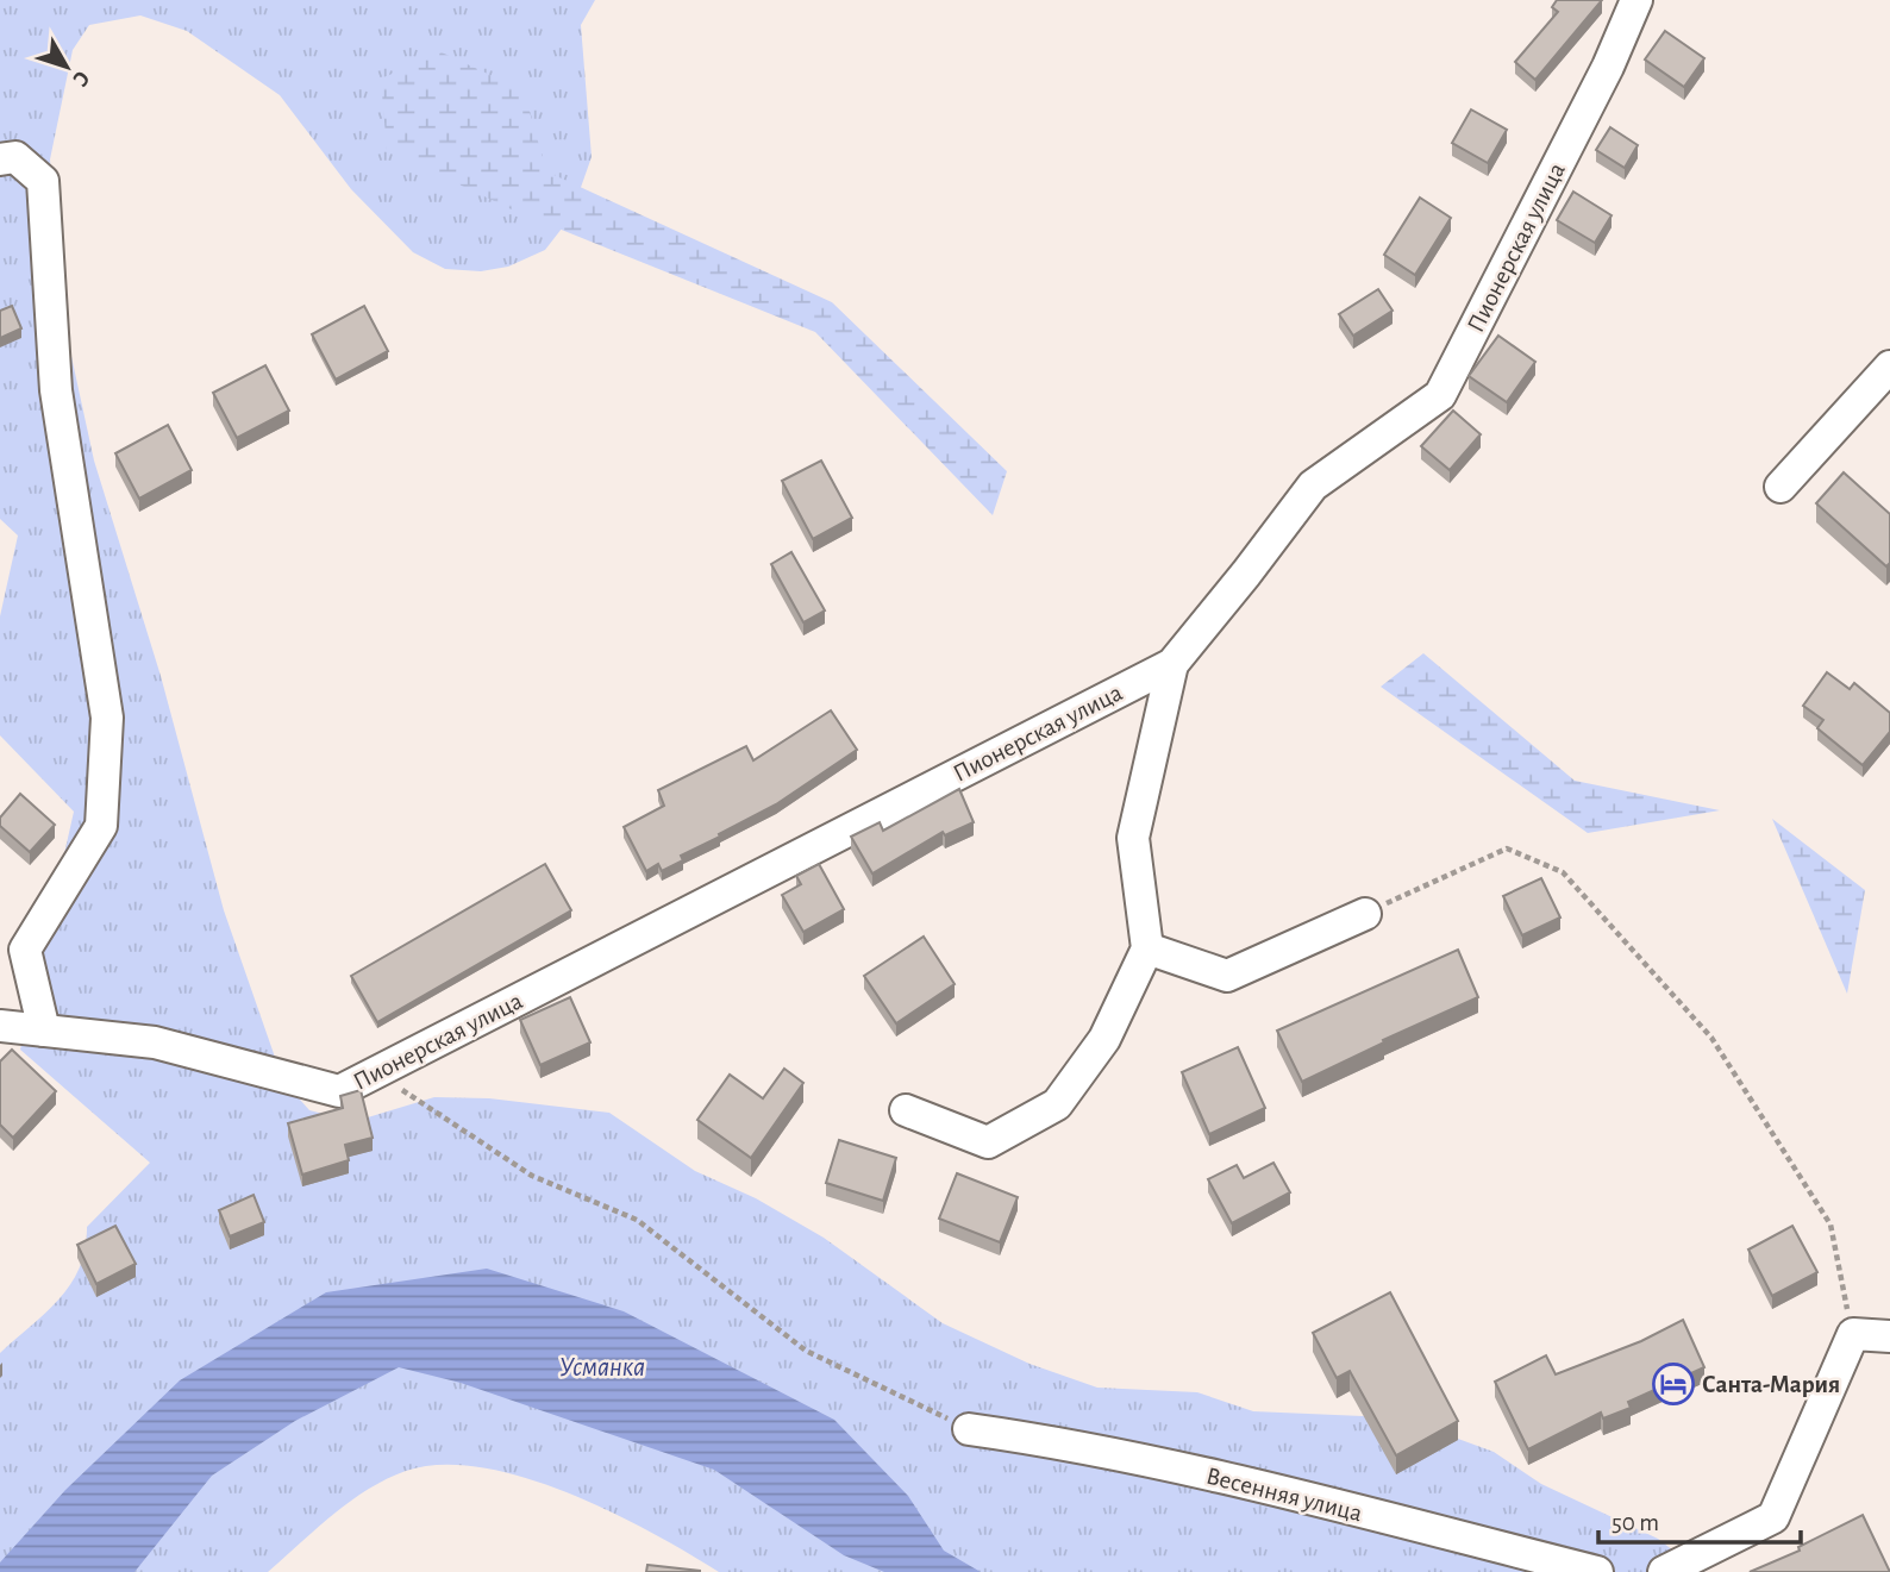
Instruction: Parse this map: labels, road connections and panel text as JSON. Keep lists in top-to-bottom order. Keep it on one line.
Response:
{"streets":{"street":["Пионерская улица","Весенняя улица"]},"water":["Усманка"],"places":{"hotel":["Санта-Мария"]},"scale_bar":"50 m","north":"bottom right"}
